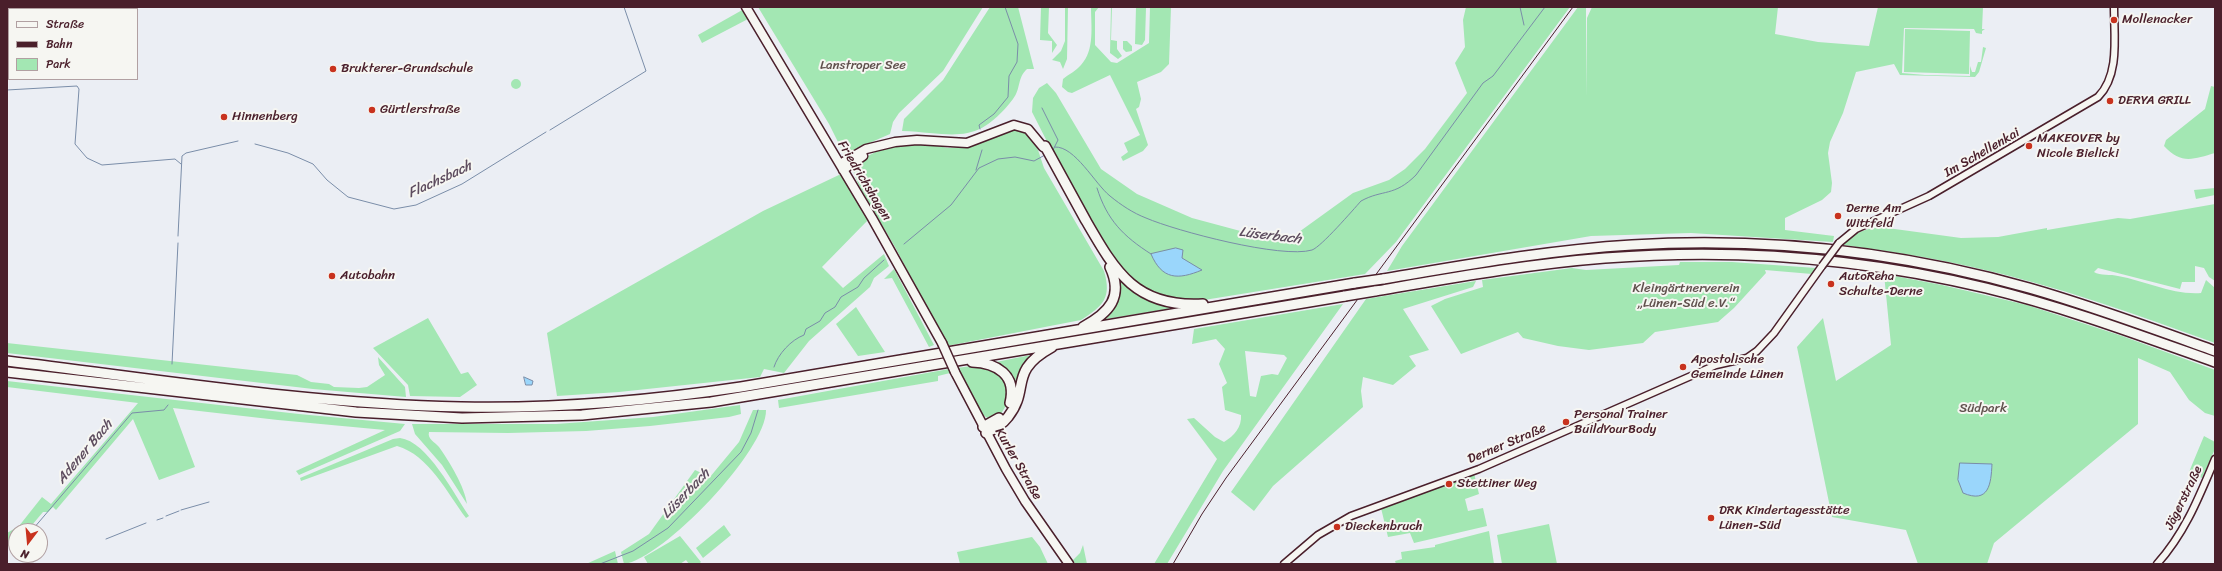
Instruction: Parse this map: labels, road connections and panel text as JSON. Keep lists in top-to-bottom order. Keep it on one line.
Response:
{"streets":{"main road":["Friedrichshagen","Kurler Straße"],"street":["Im Schellenkai","Derner Straße","Jägerstraße"]},"crossings":[["Im Schellenkai","Derner Straße"],["Friedrichshagen","Kurler Straße"]],"water":["Flachsbach","Lüserbach","Adener Bach"],"parks":["Lanstroper See","Kleingärtnerverein „Lünen-Süd e.V.“","Südpark"],"places":["Mollenacker","Brukterer-Grundschule","DERYA GRILL","Gürtlerstraße","Hinnenberg","MAKEOVER by Nicole Bielicki","Derne Am Wittfeld","Autobahn","AutoReha Schulte-Derne","Apostolische Gemeinde Lünen","Personal Trainer BuildYourBody","Stettiner Weg","DRK Kindertagesstätte Lünen-Süd","Dieckenbruch"],"legend":["Straße","Bahn","Park"],"north":"bottom"}
